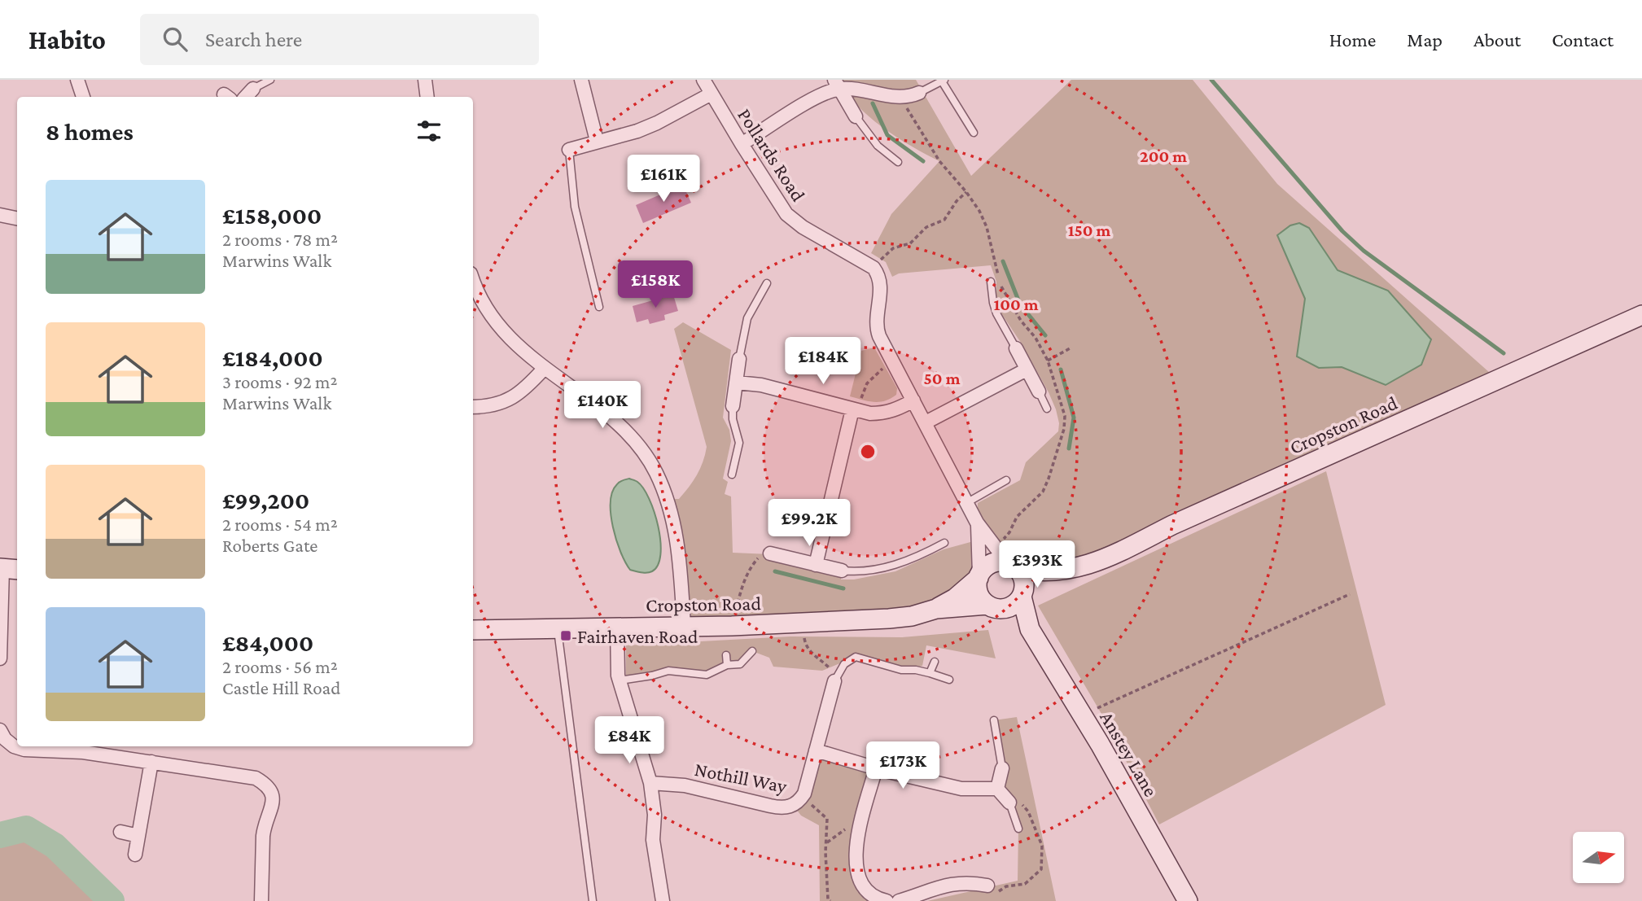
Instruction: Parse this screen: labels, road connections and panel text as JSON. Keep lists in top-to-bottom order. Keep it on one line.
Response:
{"streets":{"street":["Pollards Road","Cropston Road","Anstey Lane","Nothill Way"]},"crossings":[["Cropston Road","Anstey Lane"]],"places":{"transit":["Fairhaven Road"]},"north":"right","page":{"header":"Habito","search":"Search here","nav":["Home","Map","About","Contact"],"heading":"8 homes","price":["£161K","£158K","£184K","£140K","£99.2K","£393K","£84K","£173K"],"list":[{"name":"£158,000","note":"2 rooms · 78 m² · Marwins Walk"},{"name":"£184,000","note":"3 rooms · 92 m² · Marwins Walk"},{"name":"£99,200","note":"2 rooms · 54 m² · Roberts Gate"},{"name":"£84,000","note":"2 rooms · 56 m² · Castle Hill Road"}]},"rings":["200 m","150 m","100 m","50 m"]}
